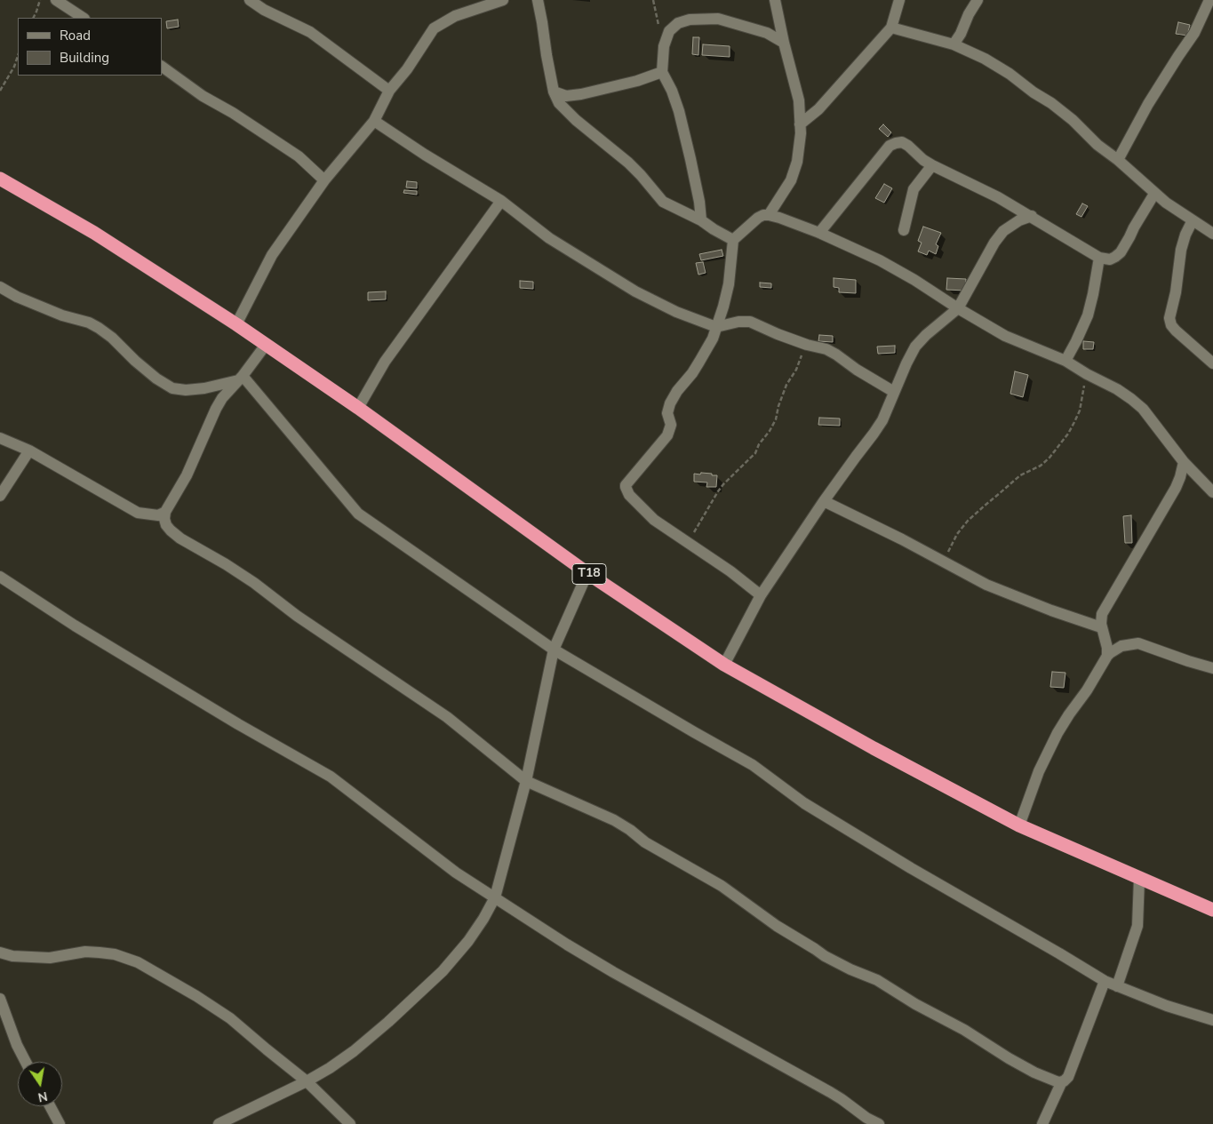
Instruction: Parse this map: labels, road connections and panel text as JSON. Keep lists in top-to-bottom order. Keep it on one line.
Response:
{"streets":{"highway":["T18"]},"legend":["Road","Building"],"north":"bottom"}
